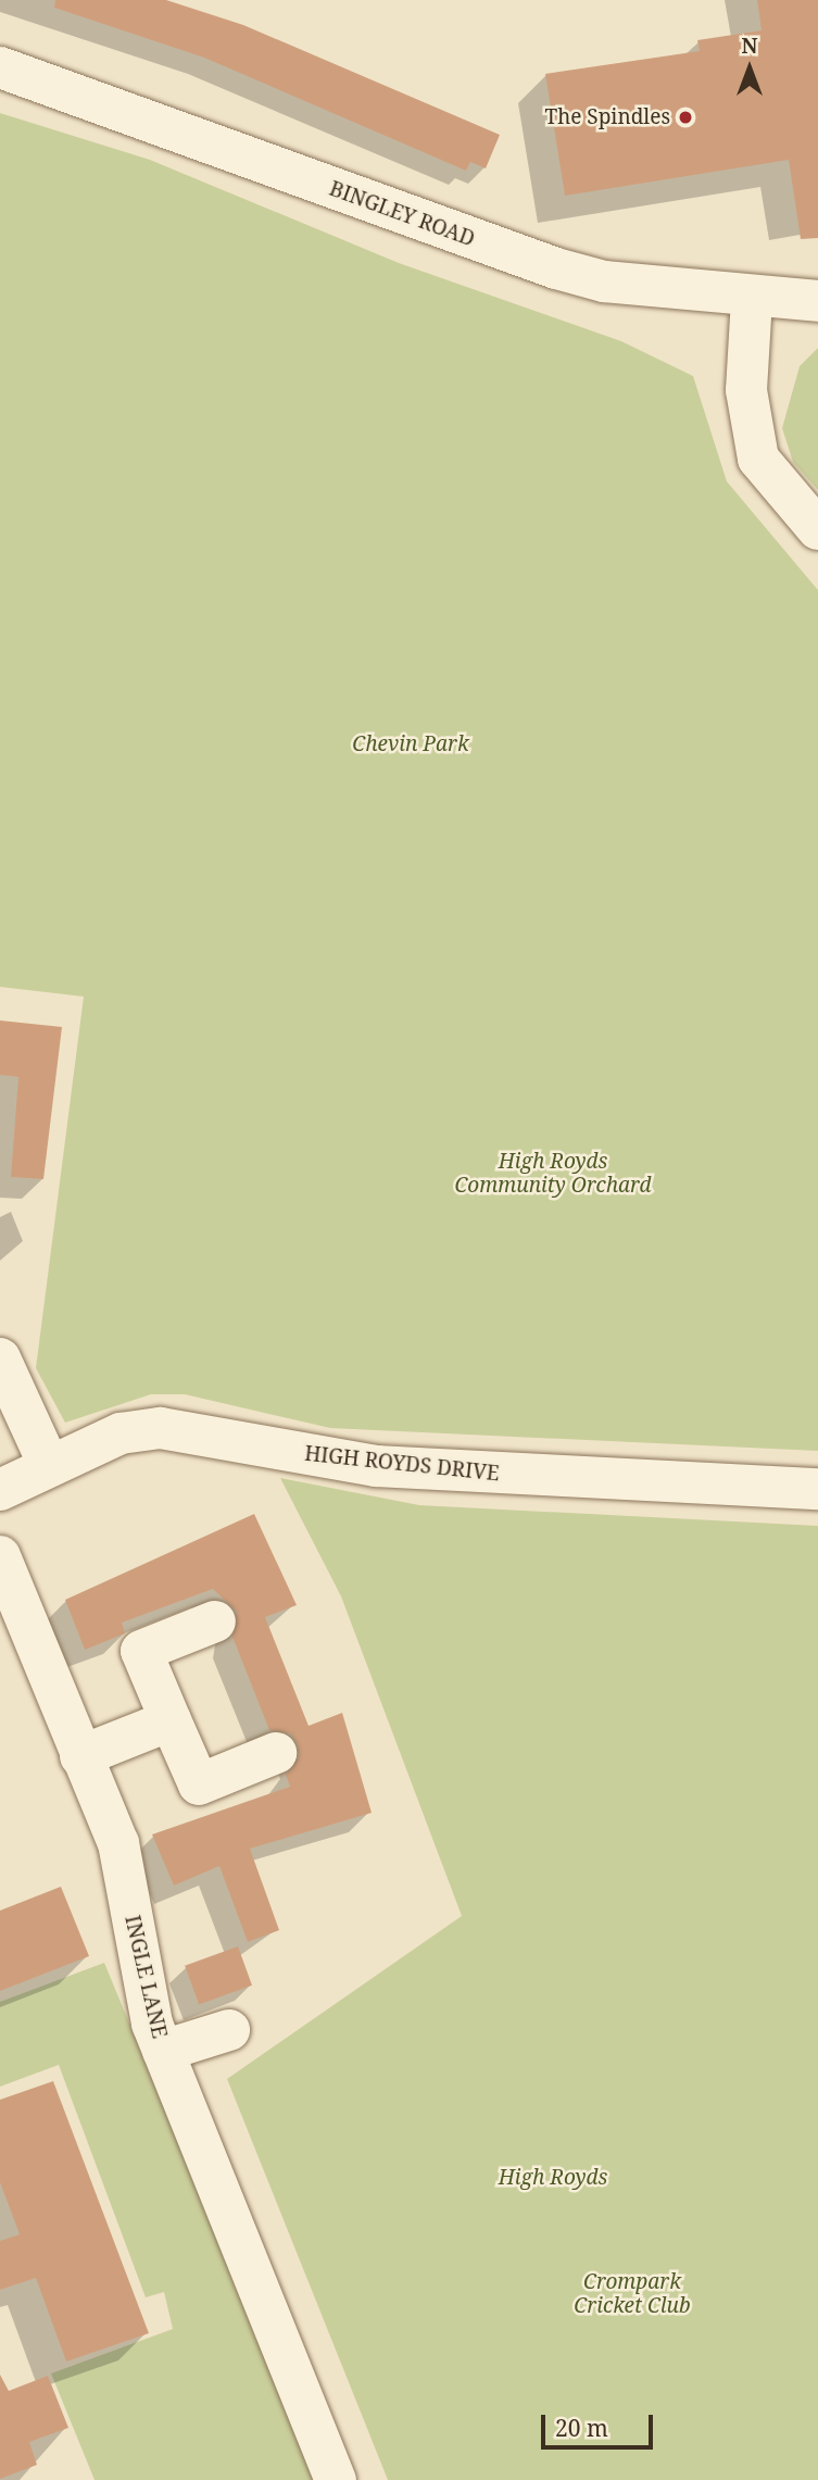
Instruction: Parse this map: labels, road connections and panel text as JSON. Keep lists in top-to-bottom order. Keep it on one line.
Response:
{"streets":{"street":["BINGLEY ROAD","HIGH ROYDS DRIVE","INGLE LANE"]},"parks":["Chevin Park","High Royds Community Orchard","High Royds","Crompark Cricket Club"],"places":["The Spindles"],"scale_bar":"20 m","north":"top"}
